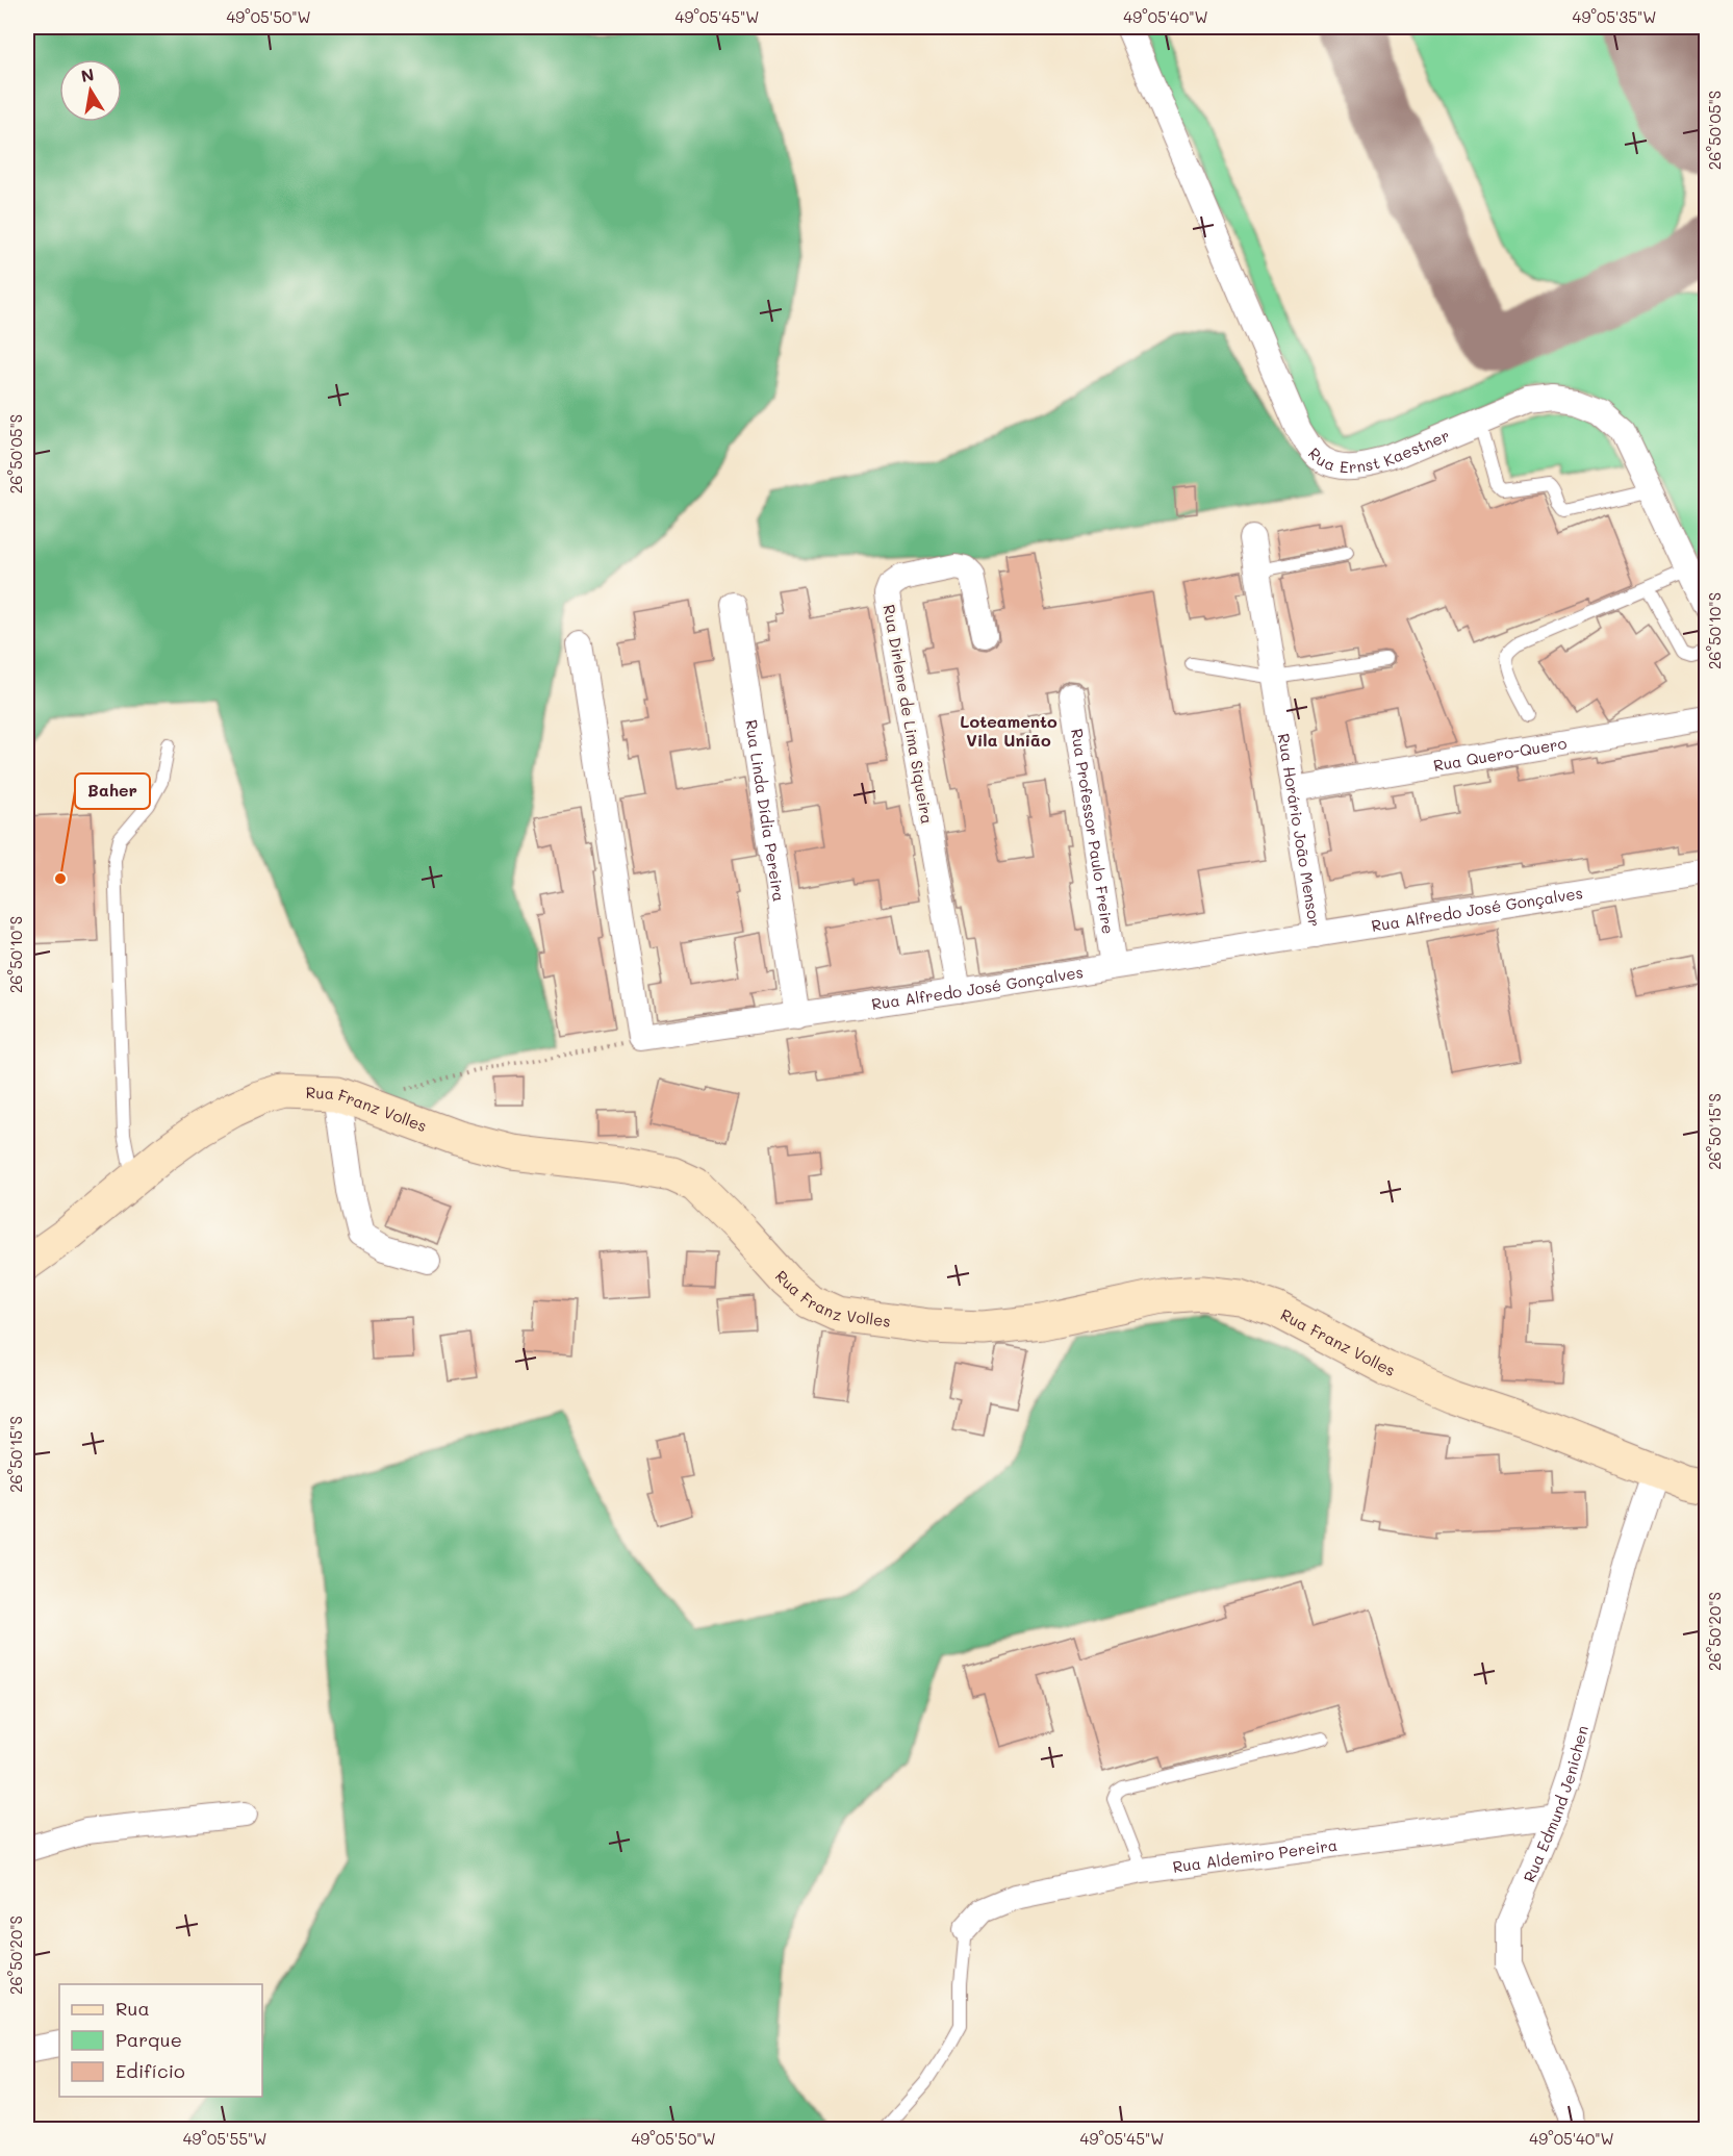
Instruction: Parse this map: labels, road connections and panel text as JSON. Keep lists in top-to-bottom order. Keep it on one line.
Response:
{"streets":{"street":["Rua Ernst Kaestner","Rua Dirlene de Lima Siqueira","Rua Quero-Quero","Rua Linda Dídia Pereira","Rua Horário João Mensor","Rua Professor Paulo Freire","Rua Alfredo José Gonçalves","Rua Franz Volles","Rua Edmund Jenichen","Rua Aldemiro Pereira"]},"crossings":[["Rua Dirlene de Lima Siqueira","Rua Alfredo José Gonçalves"],["Rua Quero-Quero","Rua Horário João Mensor"],["Rua Linda Dídia Pereira","Rua Alfredo José Gonçalves"],["Rua Horário João Mensor","Rua Alfredo José Gonçalves"],["Rua Professor Paulo Freire","Rua Alfredo José Gonçalves"],["Rua Franz Volles","Rua Edmund Jenichen"],["Rua Edmund Jenichen","Rua Aldemiro Pereira"]],"districts":["Loteamento Vila União"],"places":["Baher"],"legend":["Rua","Parque","Edifício"],"north":"top","coordinates":["49°05'50\"W","49°05'45\"W","49°05'40\"W","49°05'35\"W","26°50'05\"S","26°50'10\"S","26°50'15\"S","26°50'20\"S","49°05'55\"W"]}
